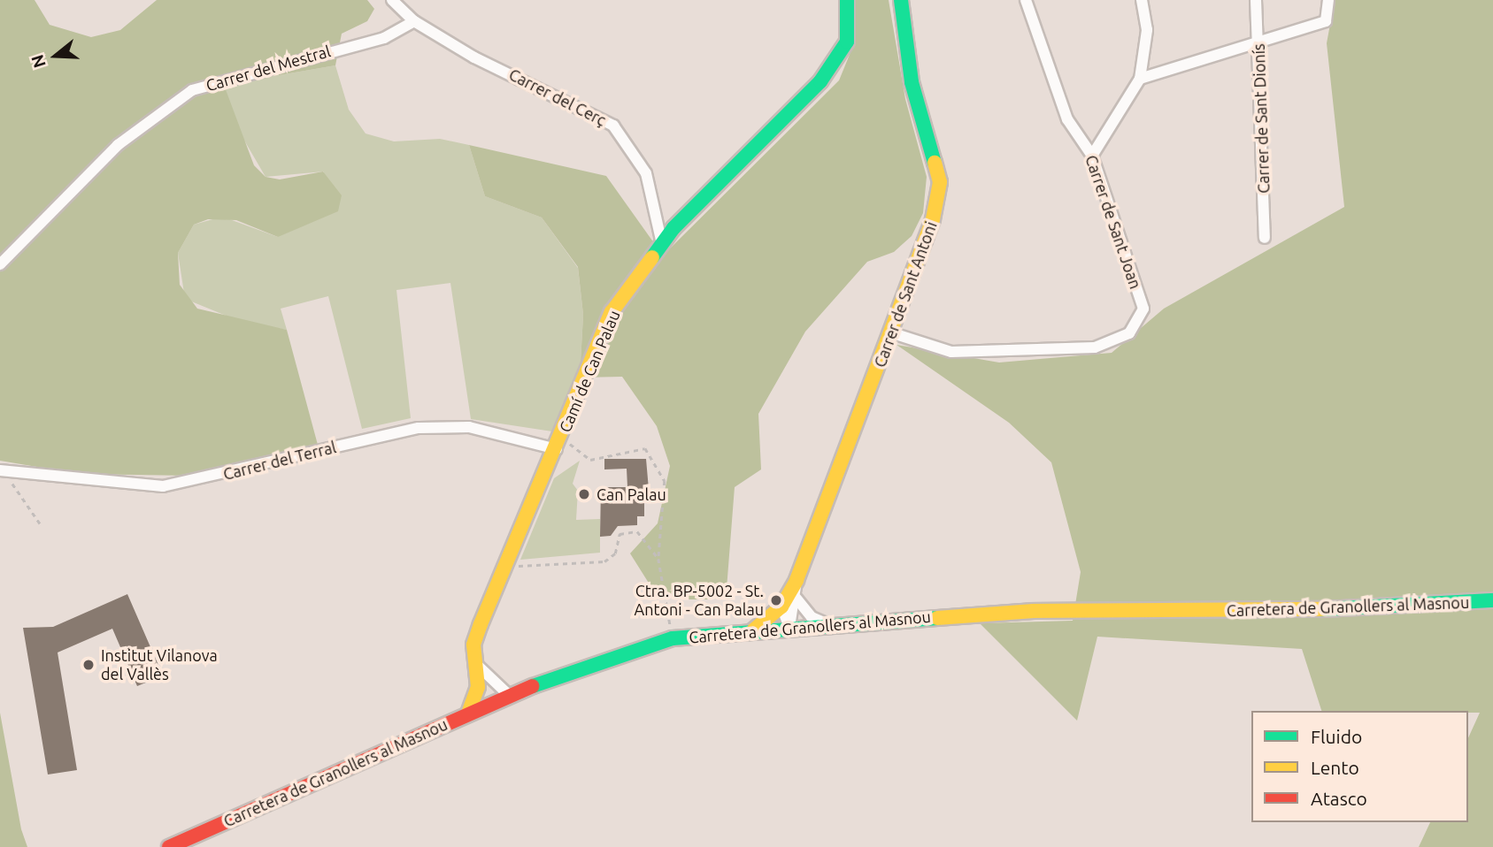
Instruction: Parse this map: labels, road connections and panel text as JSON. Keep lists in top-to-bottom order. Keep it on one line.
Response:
{"streets":{"street":["Carrer del Mestral","Carrer del Cerç","Carrer de Sant Dionís","Carrer de Sant Joan","Carrer de Sant Antoni","Camí de Can Palau","Carrer del Terral","Carretera de Granollers al Masnou"]},"crossings":[["Carrer del Mestral","Carrer del Cerç"],["Carrer del Cerç","Camí de Can Palau"],["Carrer de Sant Joan","Carrer de Sant Antoni"],["Carrer de Sant Antoni","Carretera de Granollers al Masnou"],["Camí de Can Palau","Carrer del Terral"],["Camí de Can Palau","Carretera de Granollers al Masnou"]],"places":["Can Palau","Ctra. BP-5002 - St. Antoni - Can Palau","Institut Vilanova del Vallès"],"legend":["Fluido","Lento","Atasco"],"north":"left"}
